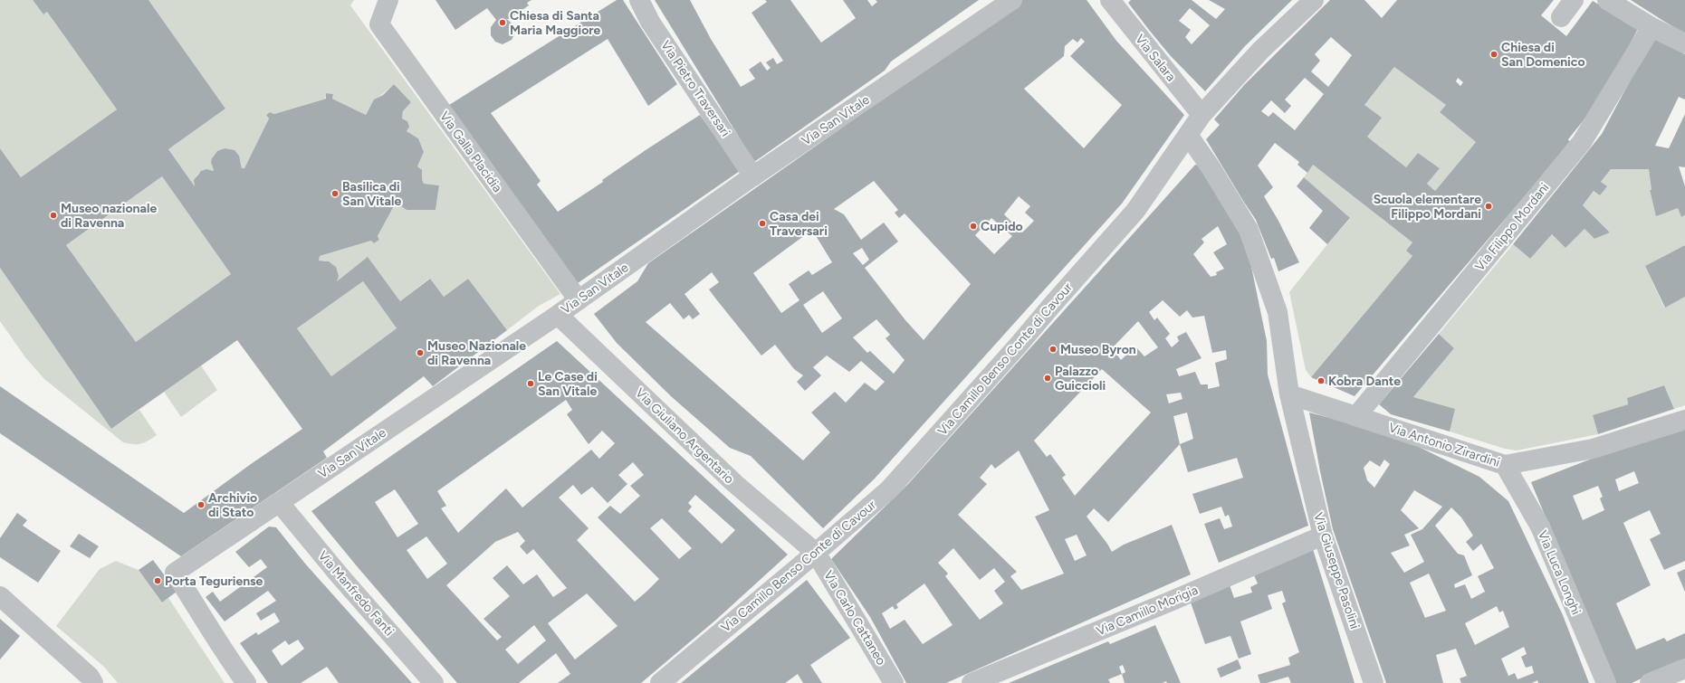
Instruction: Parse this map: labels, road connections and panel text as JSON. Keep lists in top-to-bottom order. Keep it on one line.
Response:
{"streets":{"street":["Via Salara","Via Pietro Traversari","Via San Vitale","Via Galla Placidia","Via Filippo Mordani","Via Camillo Benso Conte di Cavour","Via Giuliano Argentario","Via Antonio Zirardini","Via Giuseppe Pasolini","Via Luca Longhi","Via Manfredo Fanti","Via Camillo Morigia","Via Carlo Cattaneo"]},"crossings":[["Via Salara","Via Camillo Benso Conte di Cavour"],["Via Pietro Traversari","Via San Vitale"],["Via San Vitale","Via Galla Placidia"],["Via San Vitale","Via Giuliano Argentario"],["Via San Vitale","Via Manfredo Fanti"],["Via Filippo Mordani","Via Antonio Zirardini"],["Via Camillo Benso Conte di Cavour","Via Giuliano Argentario"],["Via Camillo Benso Conte di Cavour","Via Giuseppe Pasolini"],["Via Camillo Benso Conte di Cavour","Via Carlo Cattaneo"],["Via Giuliano Argentario","Via Carlo Cattaneo"],["Via Antonio Zirardini","Via Giuseppe Pasolini"],["Via Antonio Zirardini","Via Luca Longhi"],["Via Giuseppe Pasolini","Via Camillo Morigia"]],"places":["Chiesa di Santa Maria Maggiore","Chiesa di San Domenico","Basilica di San Vitale","Scuola elementare Filippo Mordani","Museo nazionale di Ravenna","Casa dei Traversari","Cupido","Museo Byron","Museo Nazionale di Ravenna","Palazzo Guiccioli","Kobra Dante","Le Case di San Vitale","Archivio di Stato","Porta Teguriense"]}
